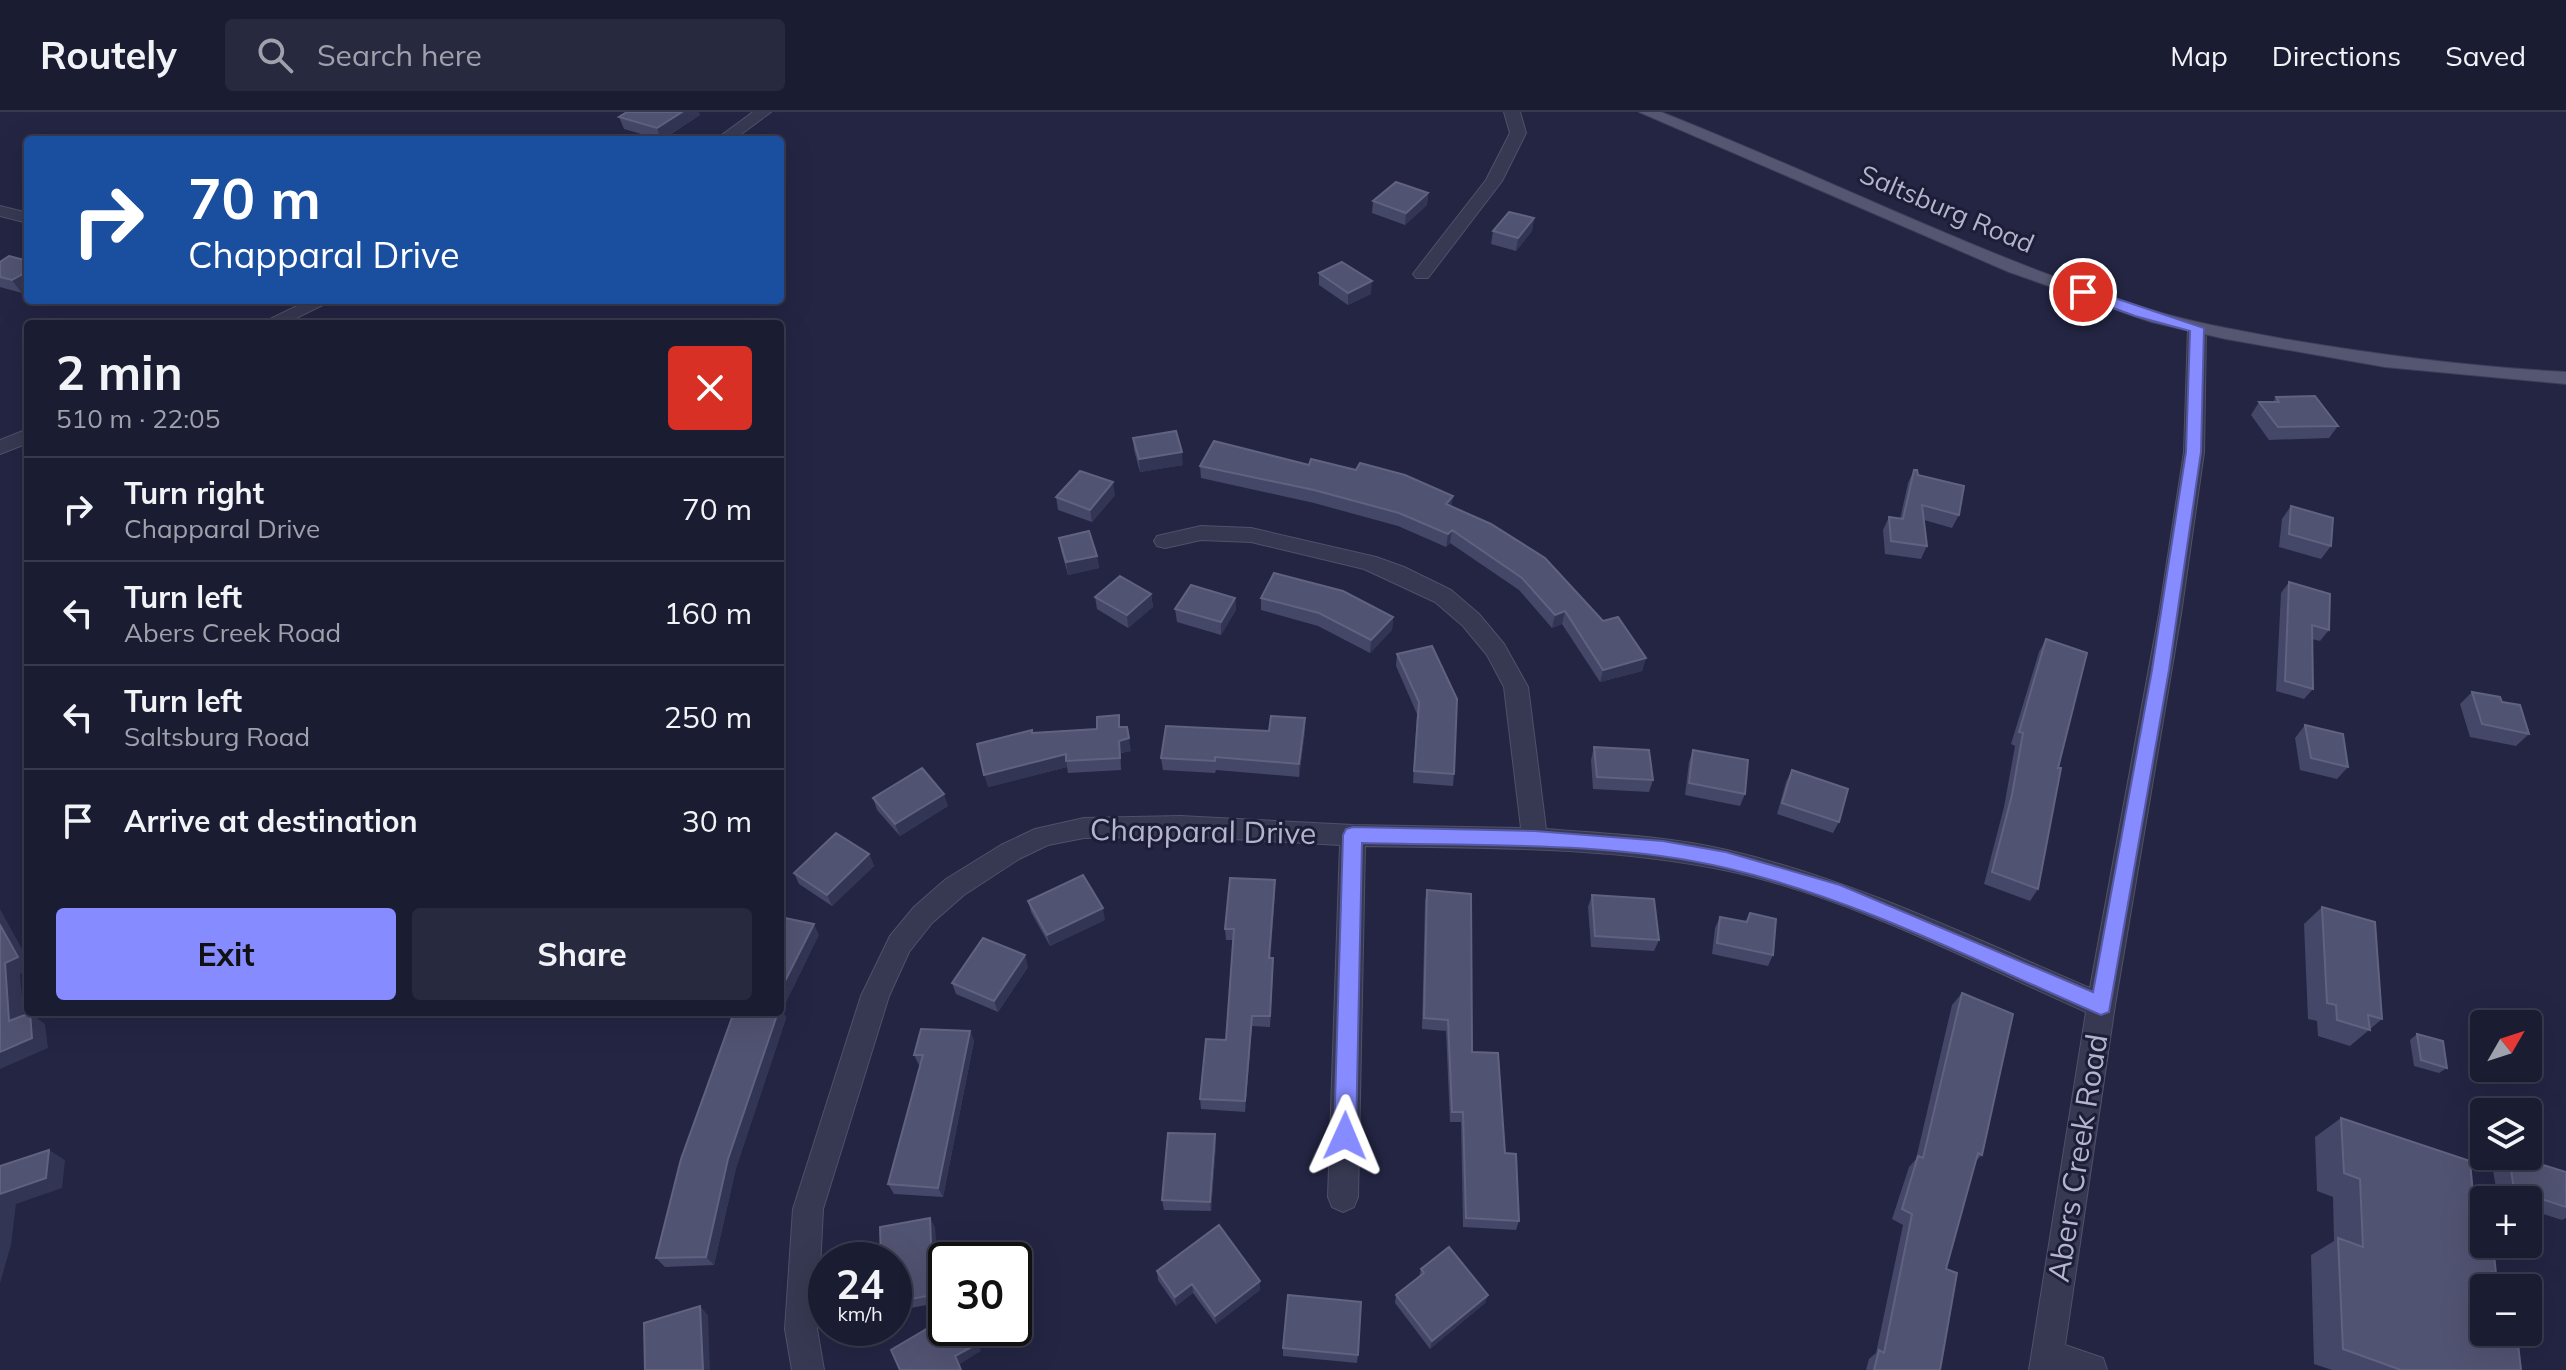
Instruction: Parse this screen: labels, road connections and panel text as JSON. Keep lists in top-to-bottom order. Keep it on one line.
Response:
{"streets":{"main road":["Saltsburg Road"],"street":["Chapparal Drive","Abers Creek Road"]},"crossings":[["Saltsburg Road","Abers Creek Road"],["Chapparal Drive","Abers Creek Road"]],"north":"top right","page":{"header":"Routely","search":"Search here","nav":["Map","Directions","Saved"],"turn":["70 m","Chapparal Drive"],"heading":["2 min","510 m · 22:05"],"list":[{"name":"Turn right","note":"Chapparal Drive","value":"70 m"},{"name":"Turn left","note":"Abers Creek Road","value":"160 m"},{"name":"Turn left","note":"Saltsburg Road","value":"250 m"},{"name":"Arrive at destination","value":"30 m"}],"buttons":["Exit","Share"],"map_buttons":["+","−"],"speed":"24 km/h","limit":"30"}}
